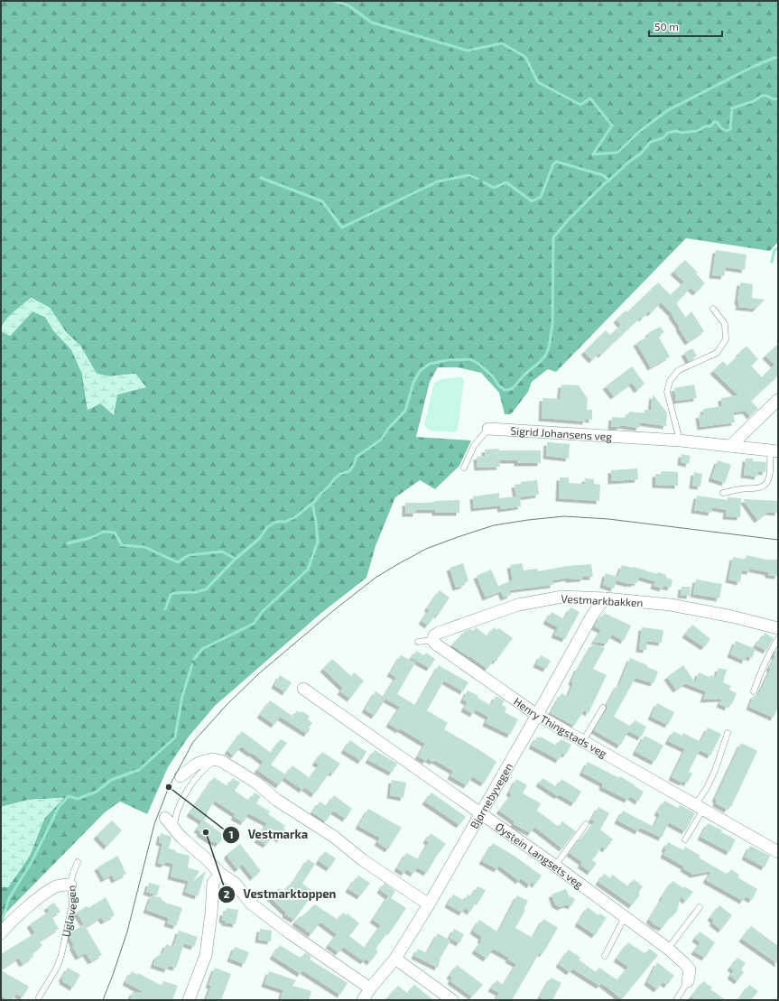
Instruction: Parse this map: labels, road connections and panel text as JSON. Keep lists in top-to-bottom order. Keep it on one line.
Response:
{"streets":{"street":["Sigrid Johansens veg","Vestmarkbakken","Henry Thingstads veg","Bjørnebyvegen","Øystein Langsets veg","Uglavegen"]},"crossings":[["Vestmarkbakken","Henry Thingstads veg"],["Vestmarkbakken","Bjørnebyvegen"],["Henry Thingstads veg","Bjørnebyvegen"],["Bjørnebyvegen","Øystein Langsets veg"]],"places":["Vestmarka","Vestmarktoppen"],"scale_bar":"50 m"}
